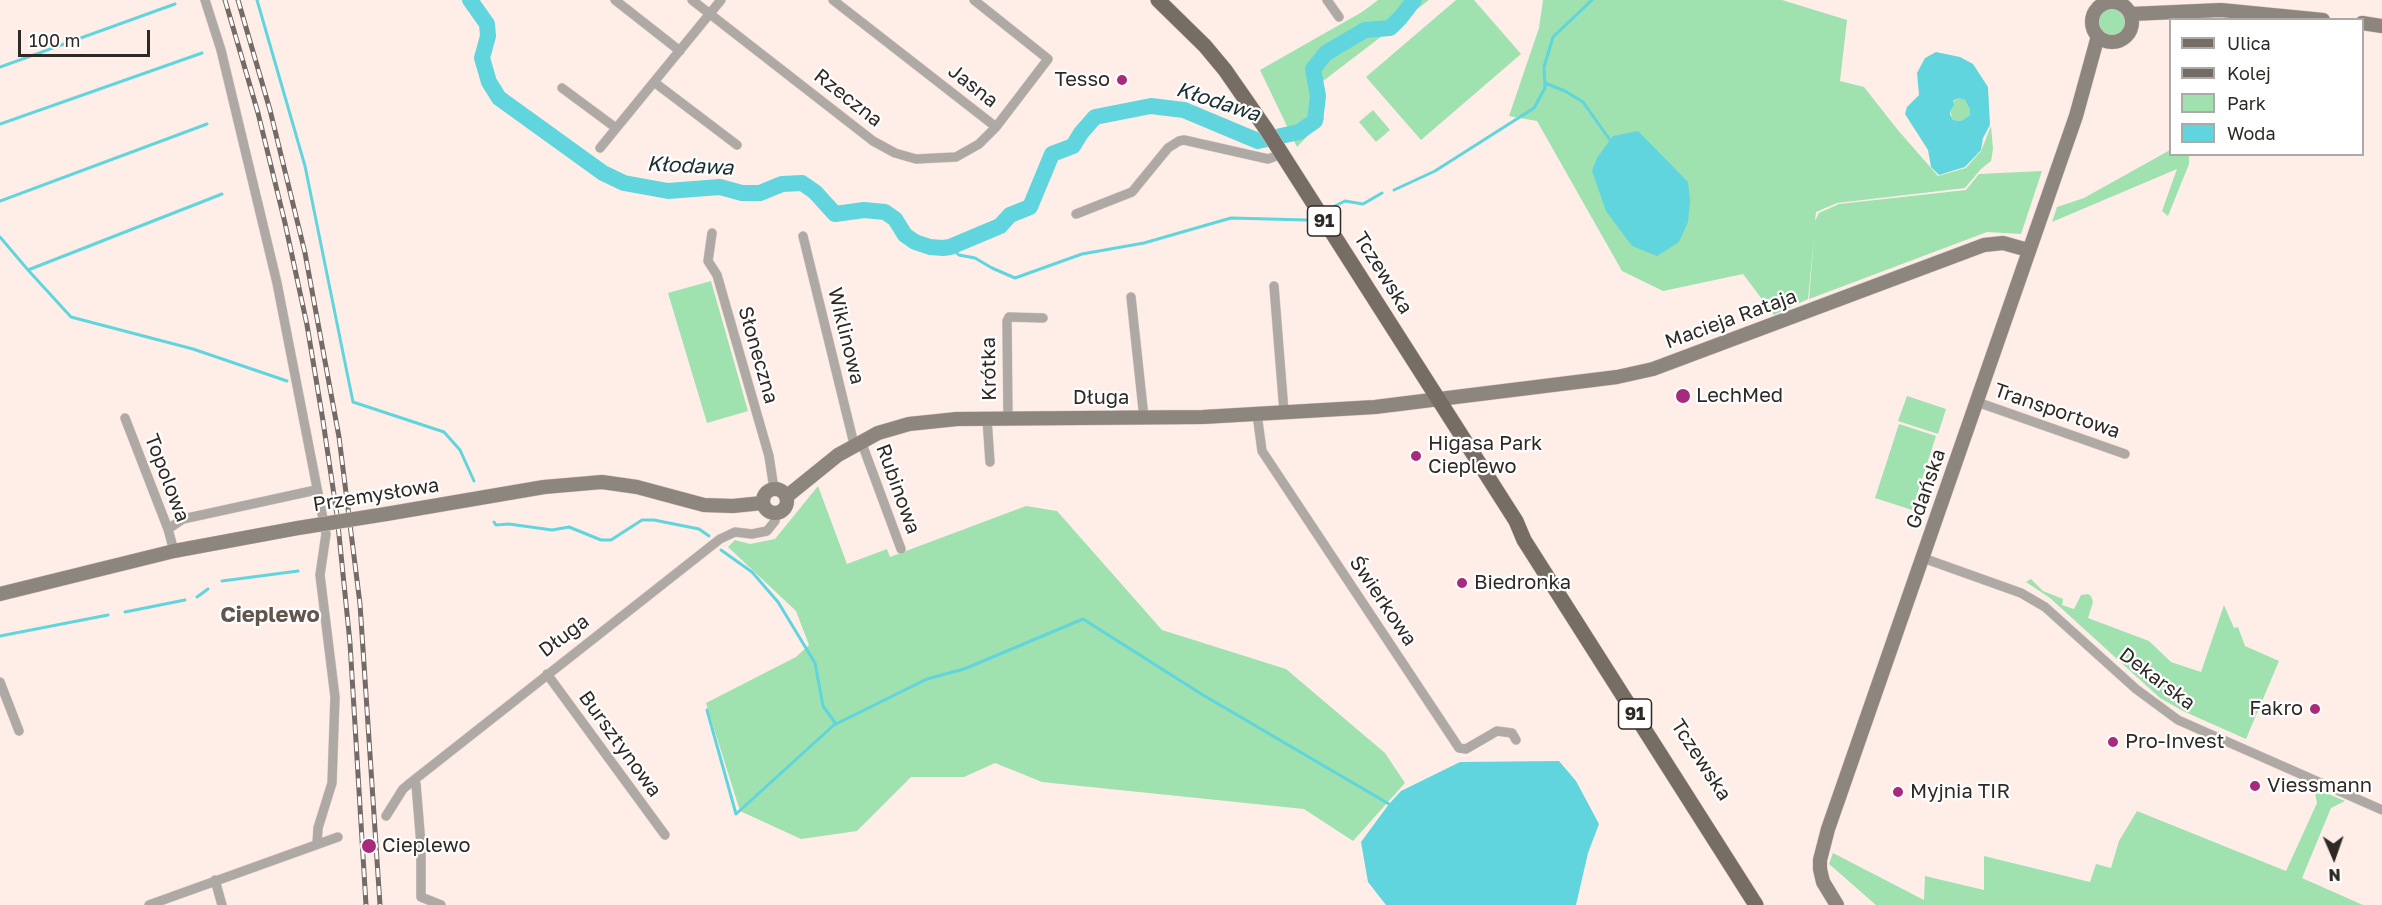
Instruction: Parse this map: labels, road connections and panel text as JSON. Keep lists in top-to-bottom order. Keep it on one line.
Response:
{"streets":{"main road":["91","Tczewska"],"street":["Jasna","Rzeczna","Macieja Rataja","Wiklinowa","Słoneczna","Krótka","Długa","Transportowa","Topolowa","Rubinowa","Gdańska","Przemysłowa","Świerkowa","Dekarska","Bursztynowa"]},"crossings":[["Jasna","Rzeczna"],["Tczewska","Macieja Rataja"],["Tczewska","Długa"],["Macieja Rataja","Długa"],["Macieja Rataja","Gdańska"],["Wiklinowa","Długa"],["Wiklinowa","Rubinowa"],["Słoneczna","Długa"],["Słoneczna","Przemysłowa"],["Krótka","Długa"],["Długa","Rubinowa"],["Długa","Przemysłowa"],["Długa","Świerkowa"],["Długa","Bursztynowa"],["Transportowa","Gdańska"],["Topolowa","Przemysłowa"],["Gdańska","Dekarska"]],"districts":["Cieplewo"],"water":["Kłodawa"],"places":["Tesso","LechMed","Higasa Park Cieplewo","Biedronka","Fakro","Pro-Invest","Viessmann","Myjnia TIR","Cieplewo"],"legend":["Ulica","Kolej","Park","Woda"],"scale_bar":"100 m","north":"bottom"}
